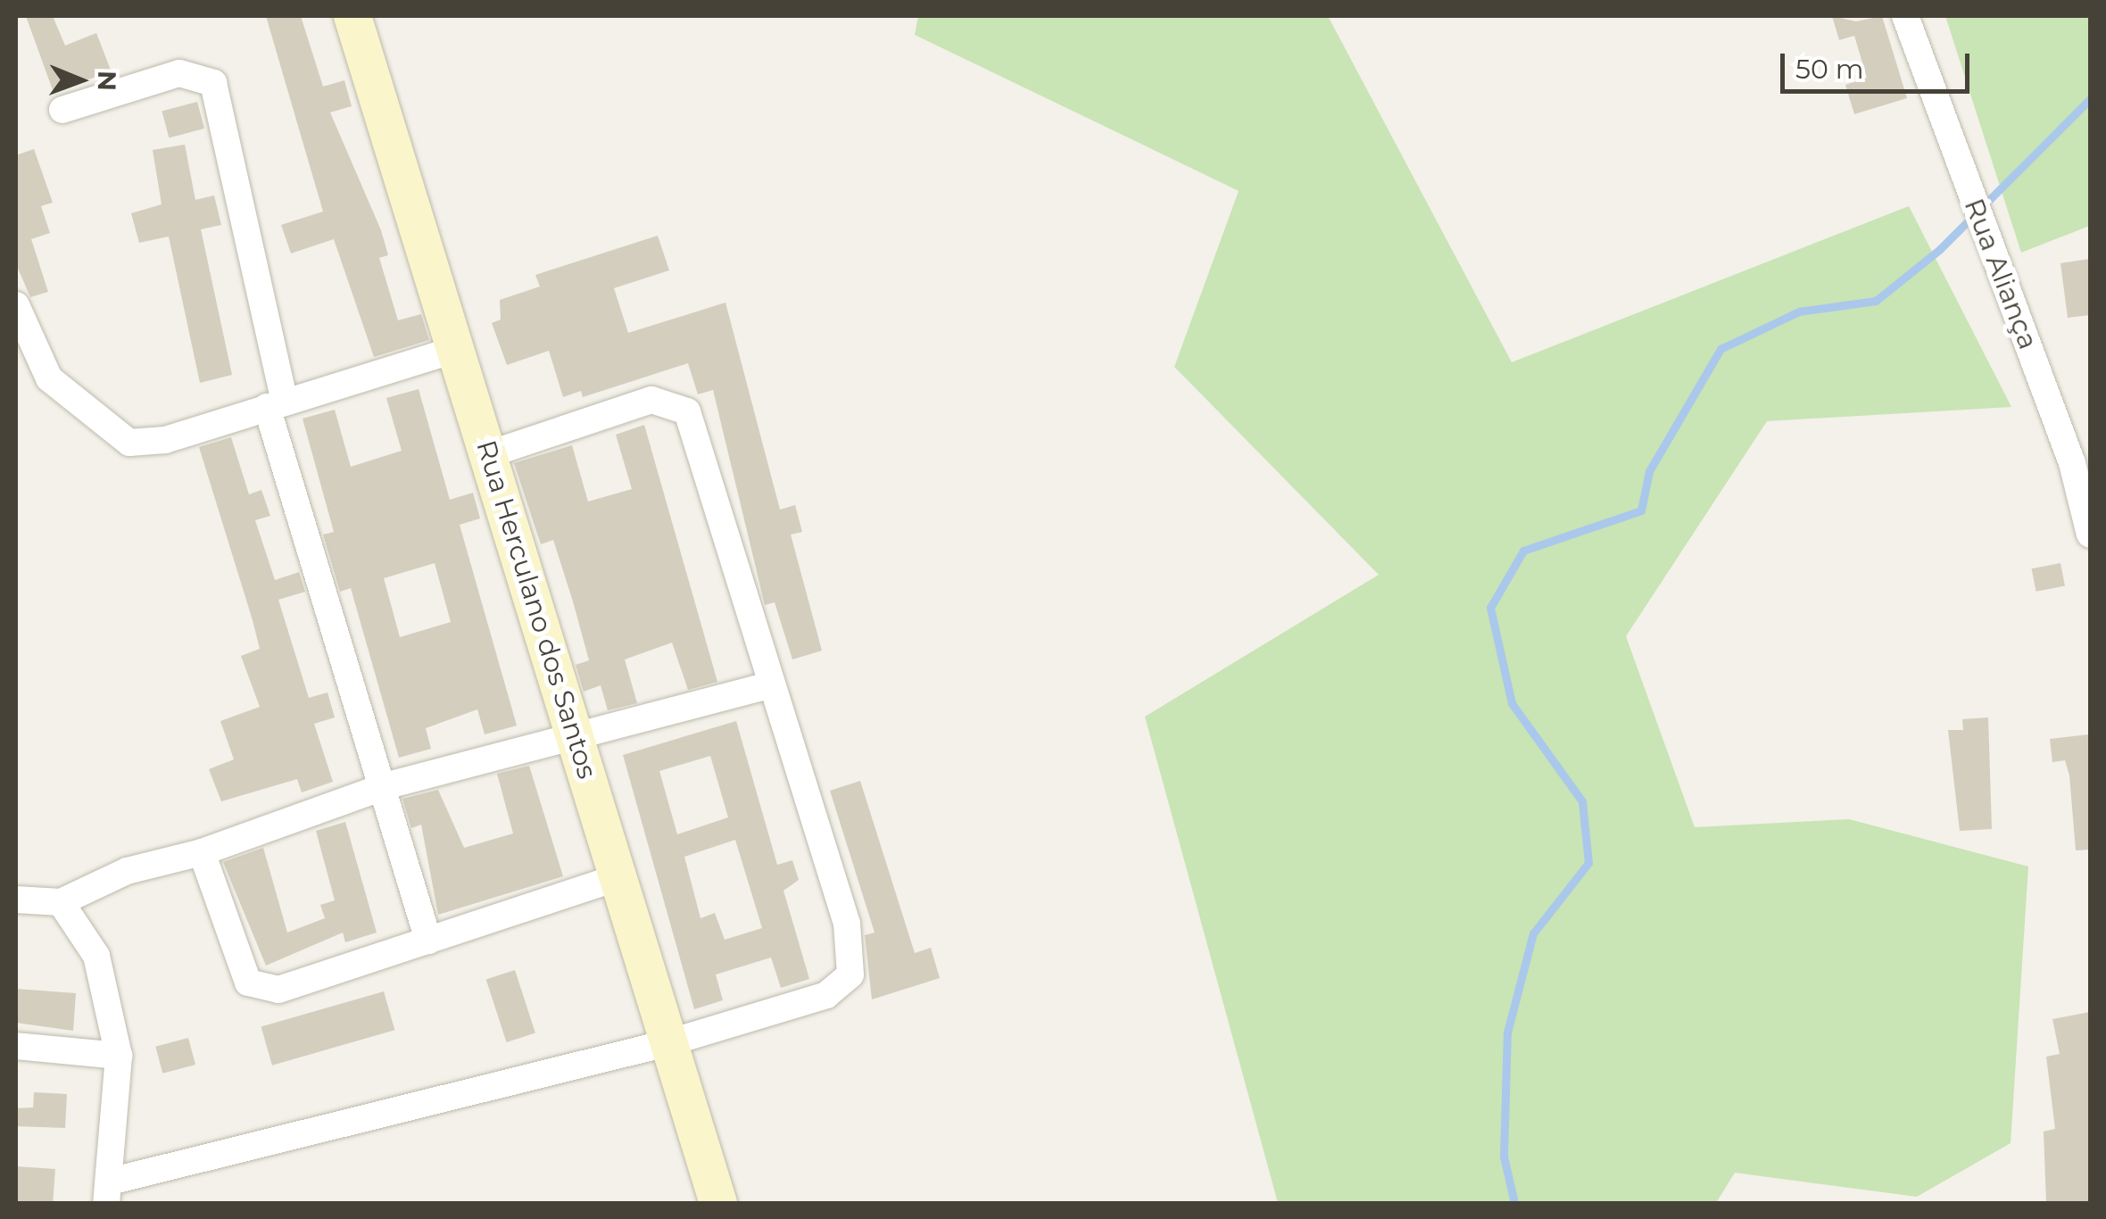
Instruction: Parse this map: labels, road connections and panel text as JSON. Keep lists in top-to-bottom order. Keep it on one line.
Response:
{"streets":{"street":["Rua Aliança","Rua Herculano dos Santos"]},"scale_bar":"50 m","north":"right"}
